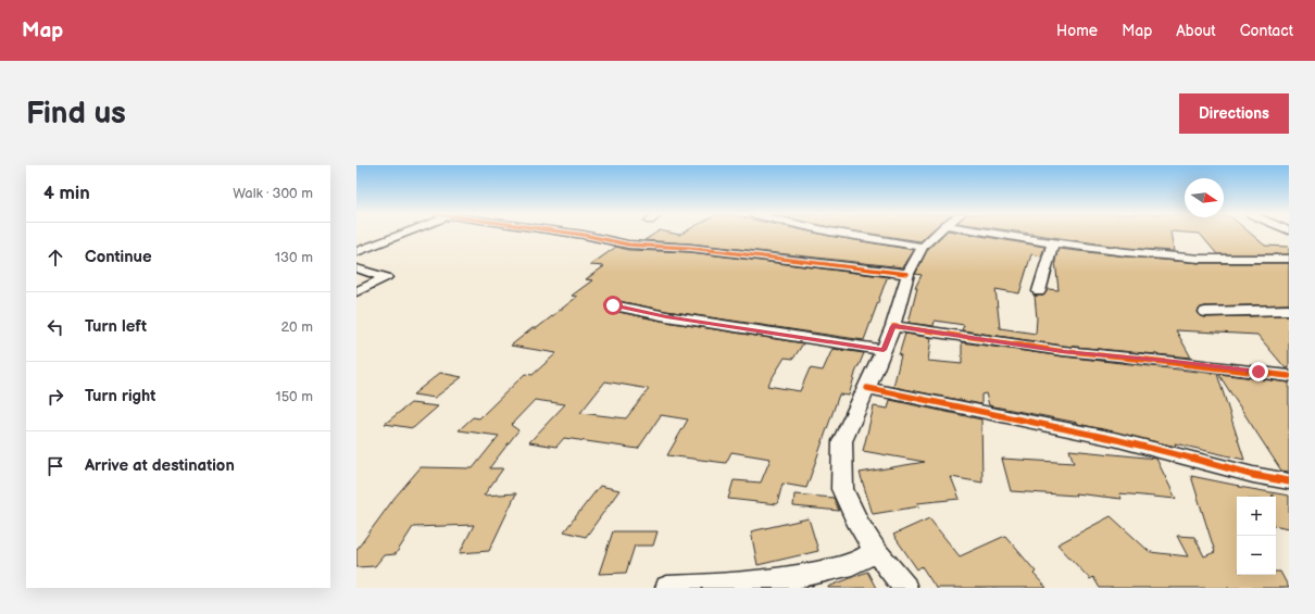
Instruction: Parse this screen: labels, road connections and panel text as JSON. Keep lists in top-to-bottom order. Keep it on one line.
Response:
{"north":"right","page":{"header":"Map","nav":["Home","Map","About","Contact"],"buttons":"Directions","title":"Find us","heading":["4 min","Walk · 300 m"],"list":[["Continue","130 m"],["Turn left","20 m"],["Turn right","150 m"],"Arrive at destination"],"map_buttons":["+","−"]}}
